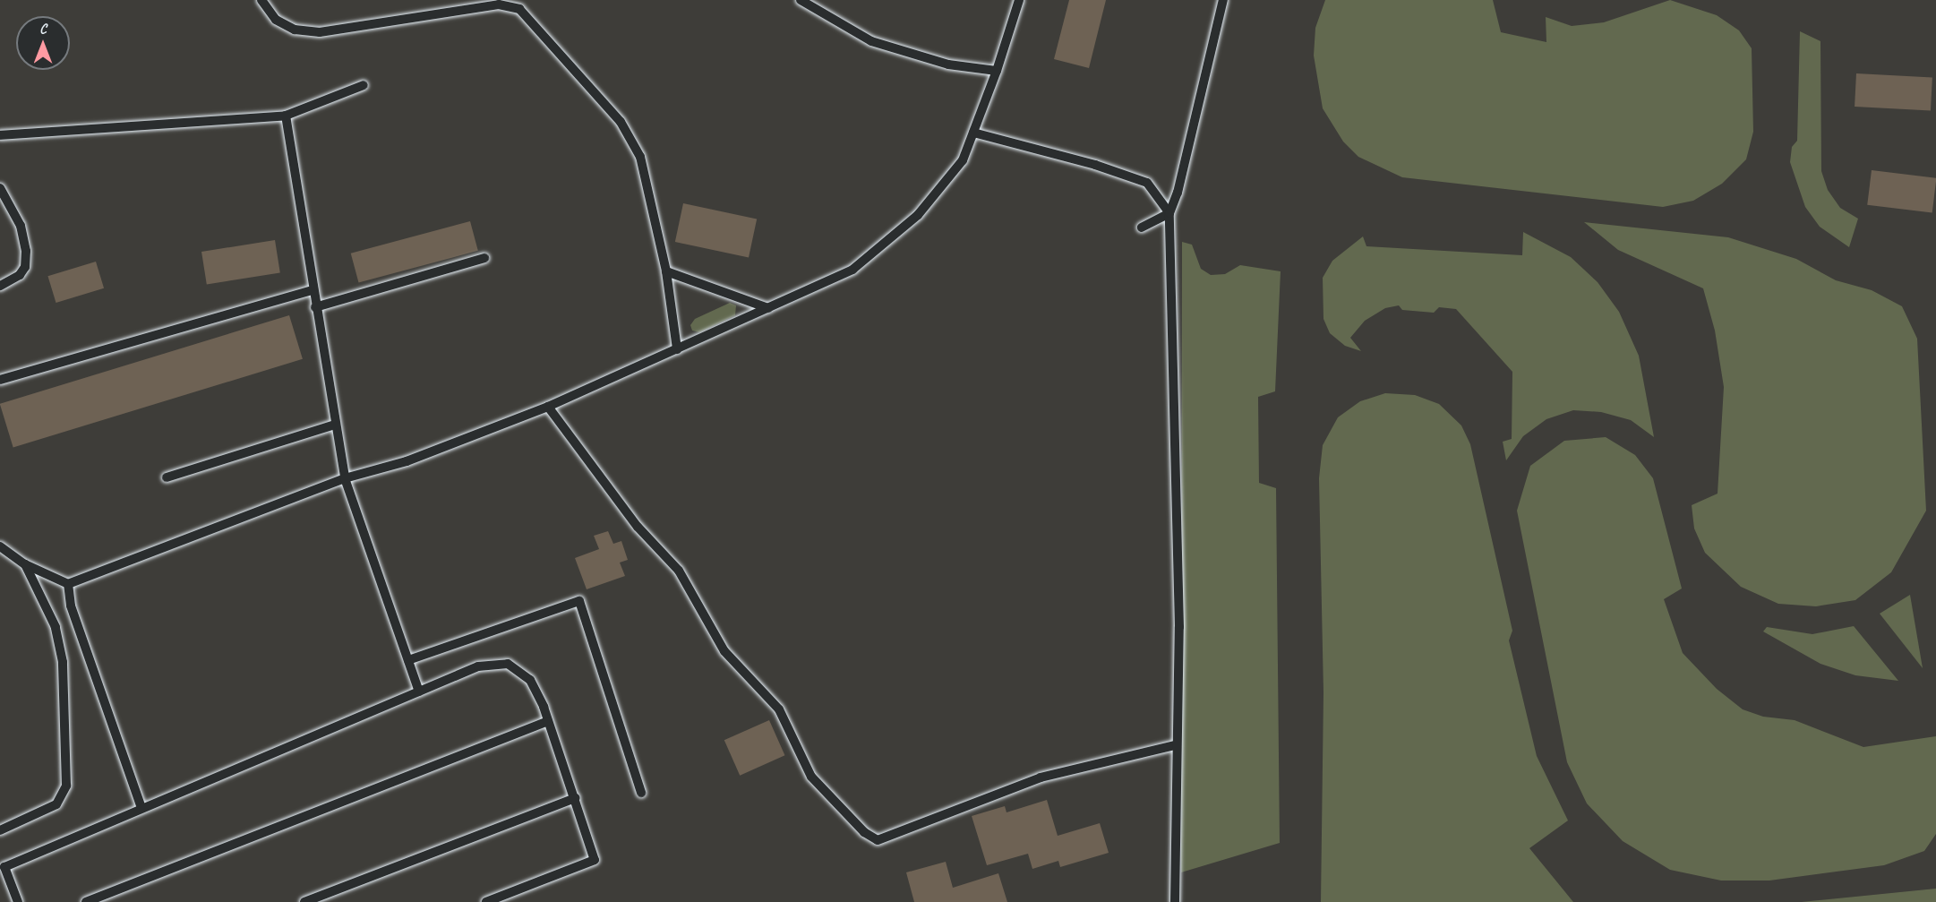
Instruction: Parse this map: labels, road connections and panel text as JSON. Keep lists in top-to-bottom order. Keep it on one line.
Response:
{"north":"top"}
